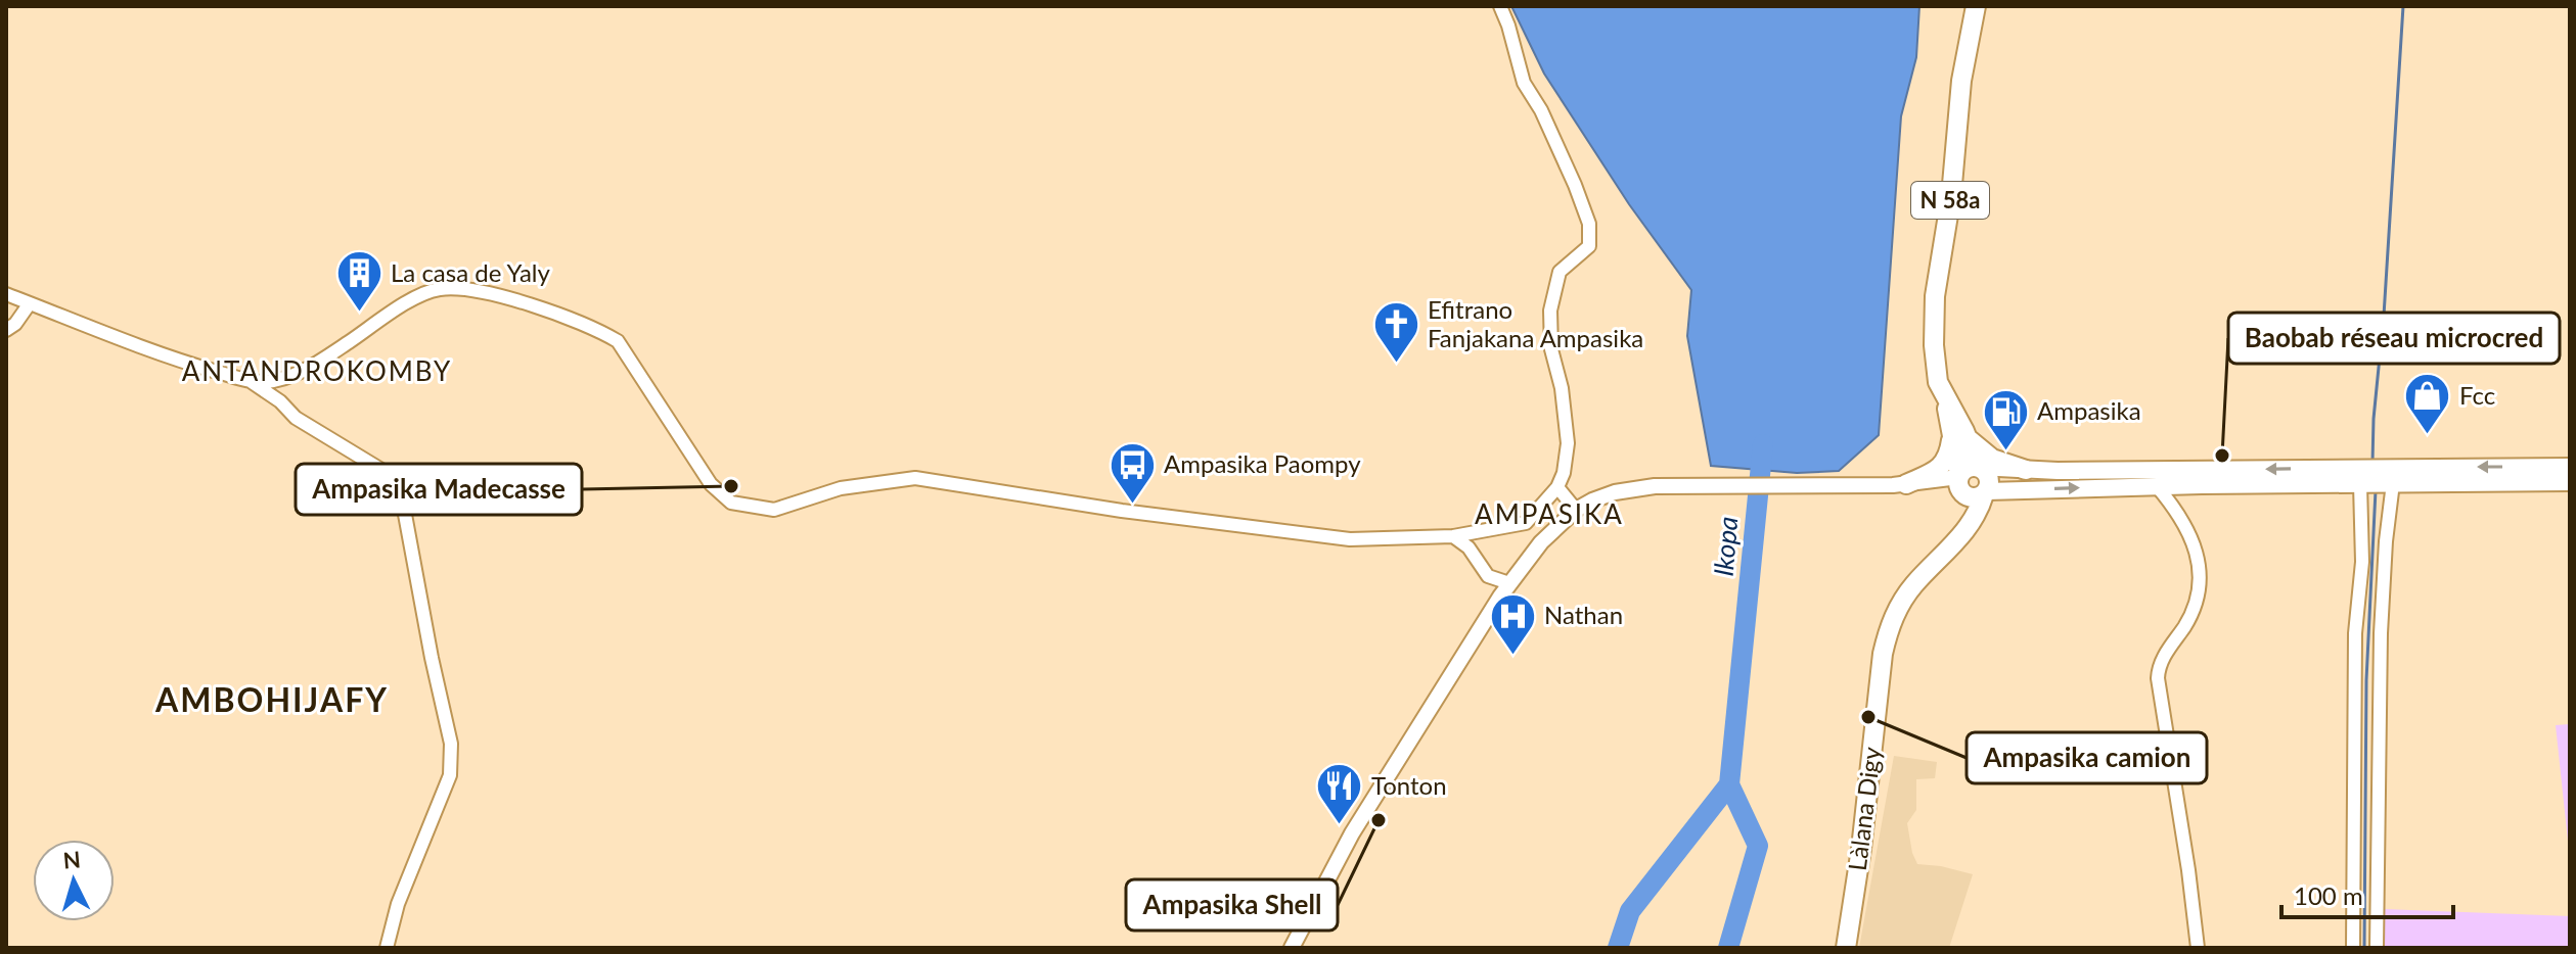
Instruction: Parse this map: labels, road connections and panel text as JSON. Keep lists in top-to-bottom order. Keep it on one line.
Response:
{"streets":{"main road":["N 58a","Làlana Digy"]},"crossings":[["N 58a","Làlana Digy"]],"districts":["ANTANDROKOMBY","AMPASIKA","AMBOHIJAFY"],"water":["Ikopa"],"places":{"building":["La casa de Yaly"],"church":["Efitrano Fanjakana Ampasika"],"shop":["Fcc"],"fuel station":["Ampasika"],"other":["Baobab réseau microcred","Ampasika Madecasse","Ampasika camion","Ampasika Shell"],"bus stop":["Ampasika Paompy"],"hospital":["Nathan"],"restaurant":["Tonton"]},"scale_bar":"100 m","north":"top"}
